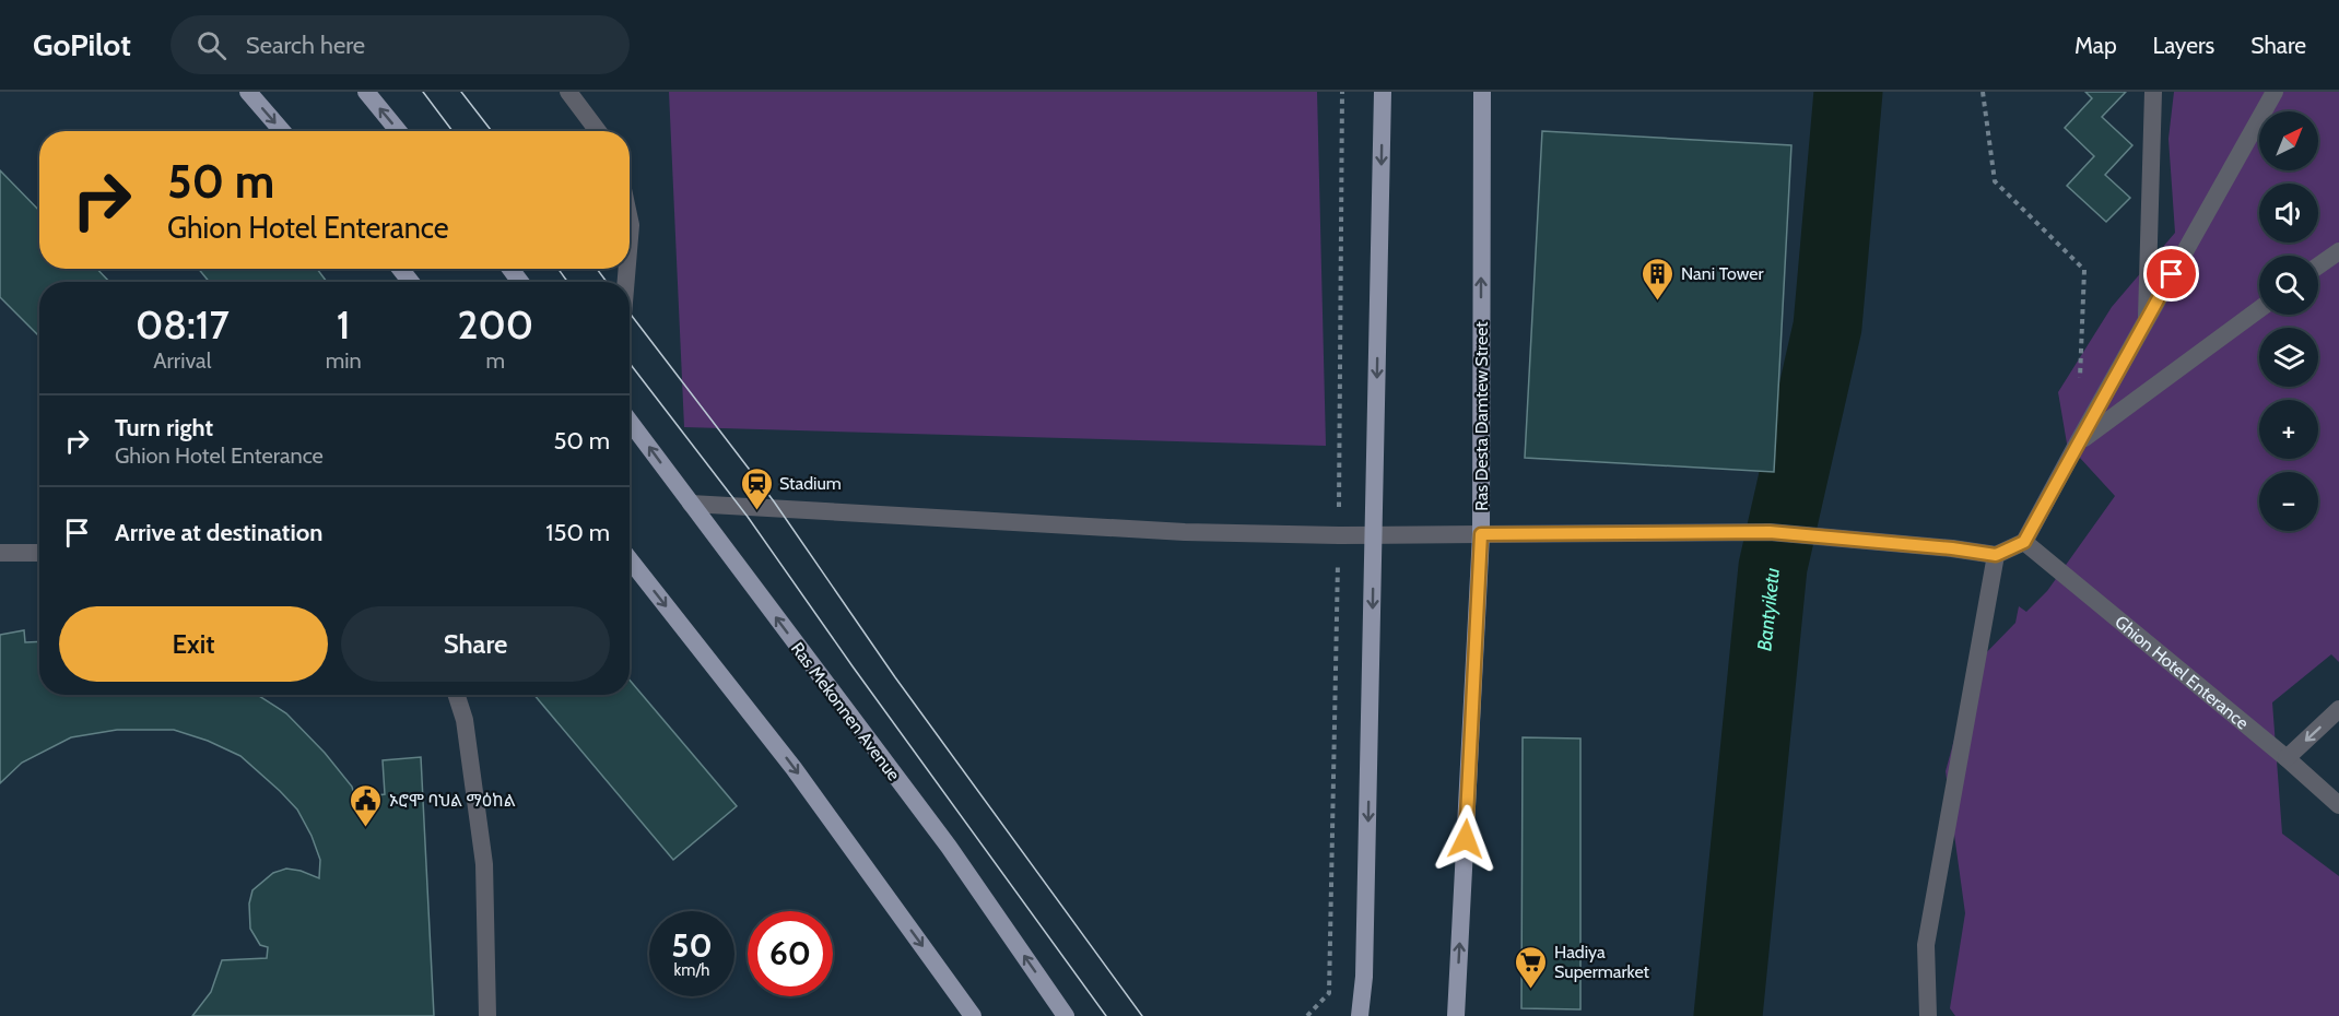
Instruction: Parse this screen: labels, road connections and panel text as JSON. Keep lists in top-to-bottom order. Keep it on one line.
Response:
{"streets":{"main road":["Ras Desta Damtew Street","Ras Mekonnen Avenue"],"street":["Ghion Hotel Enterance"]},"water":["Bantyiketu"],"places":{"building":["Nani Tower"],"station":["Stadium"],"public building":["ኦሮሞ ባህል ማዕከል"],"supermarket":["Hadiya Supermarket"]},"north":"top right","page":{"header":"GoPilot","search":"Search here","nav":["Map","Layers","Share"],"map_buttons":["+","−"],"turn":["50 m","Ghion Hotel Enterance"],"eta":["08:17","Arrival","1","min","200","m"],"list":[{"name":"Turn right","note":"Ghion Hotel Enterance","value":"50 m"},{"name":"Arrive at destination","value":"150 m"}],"buttons":["Exit","Share"],"speed":"50 km/h","limit":"60"}}
